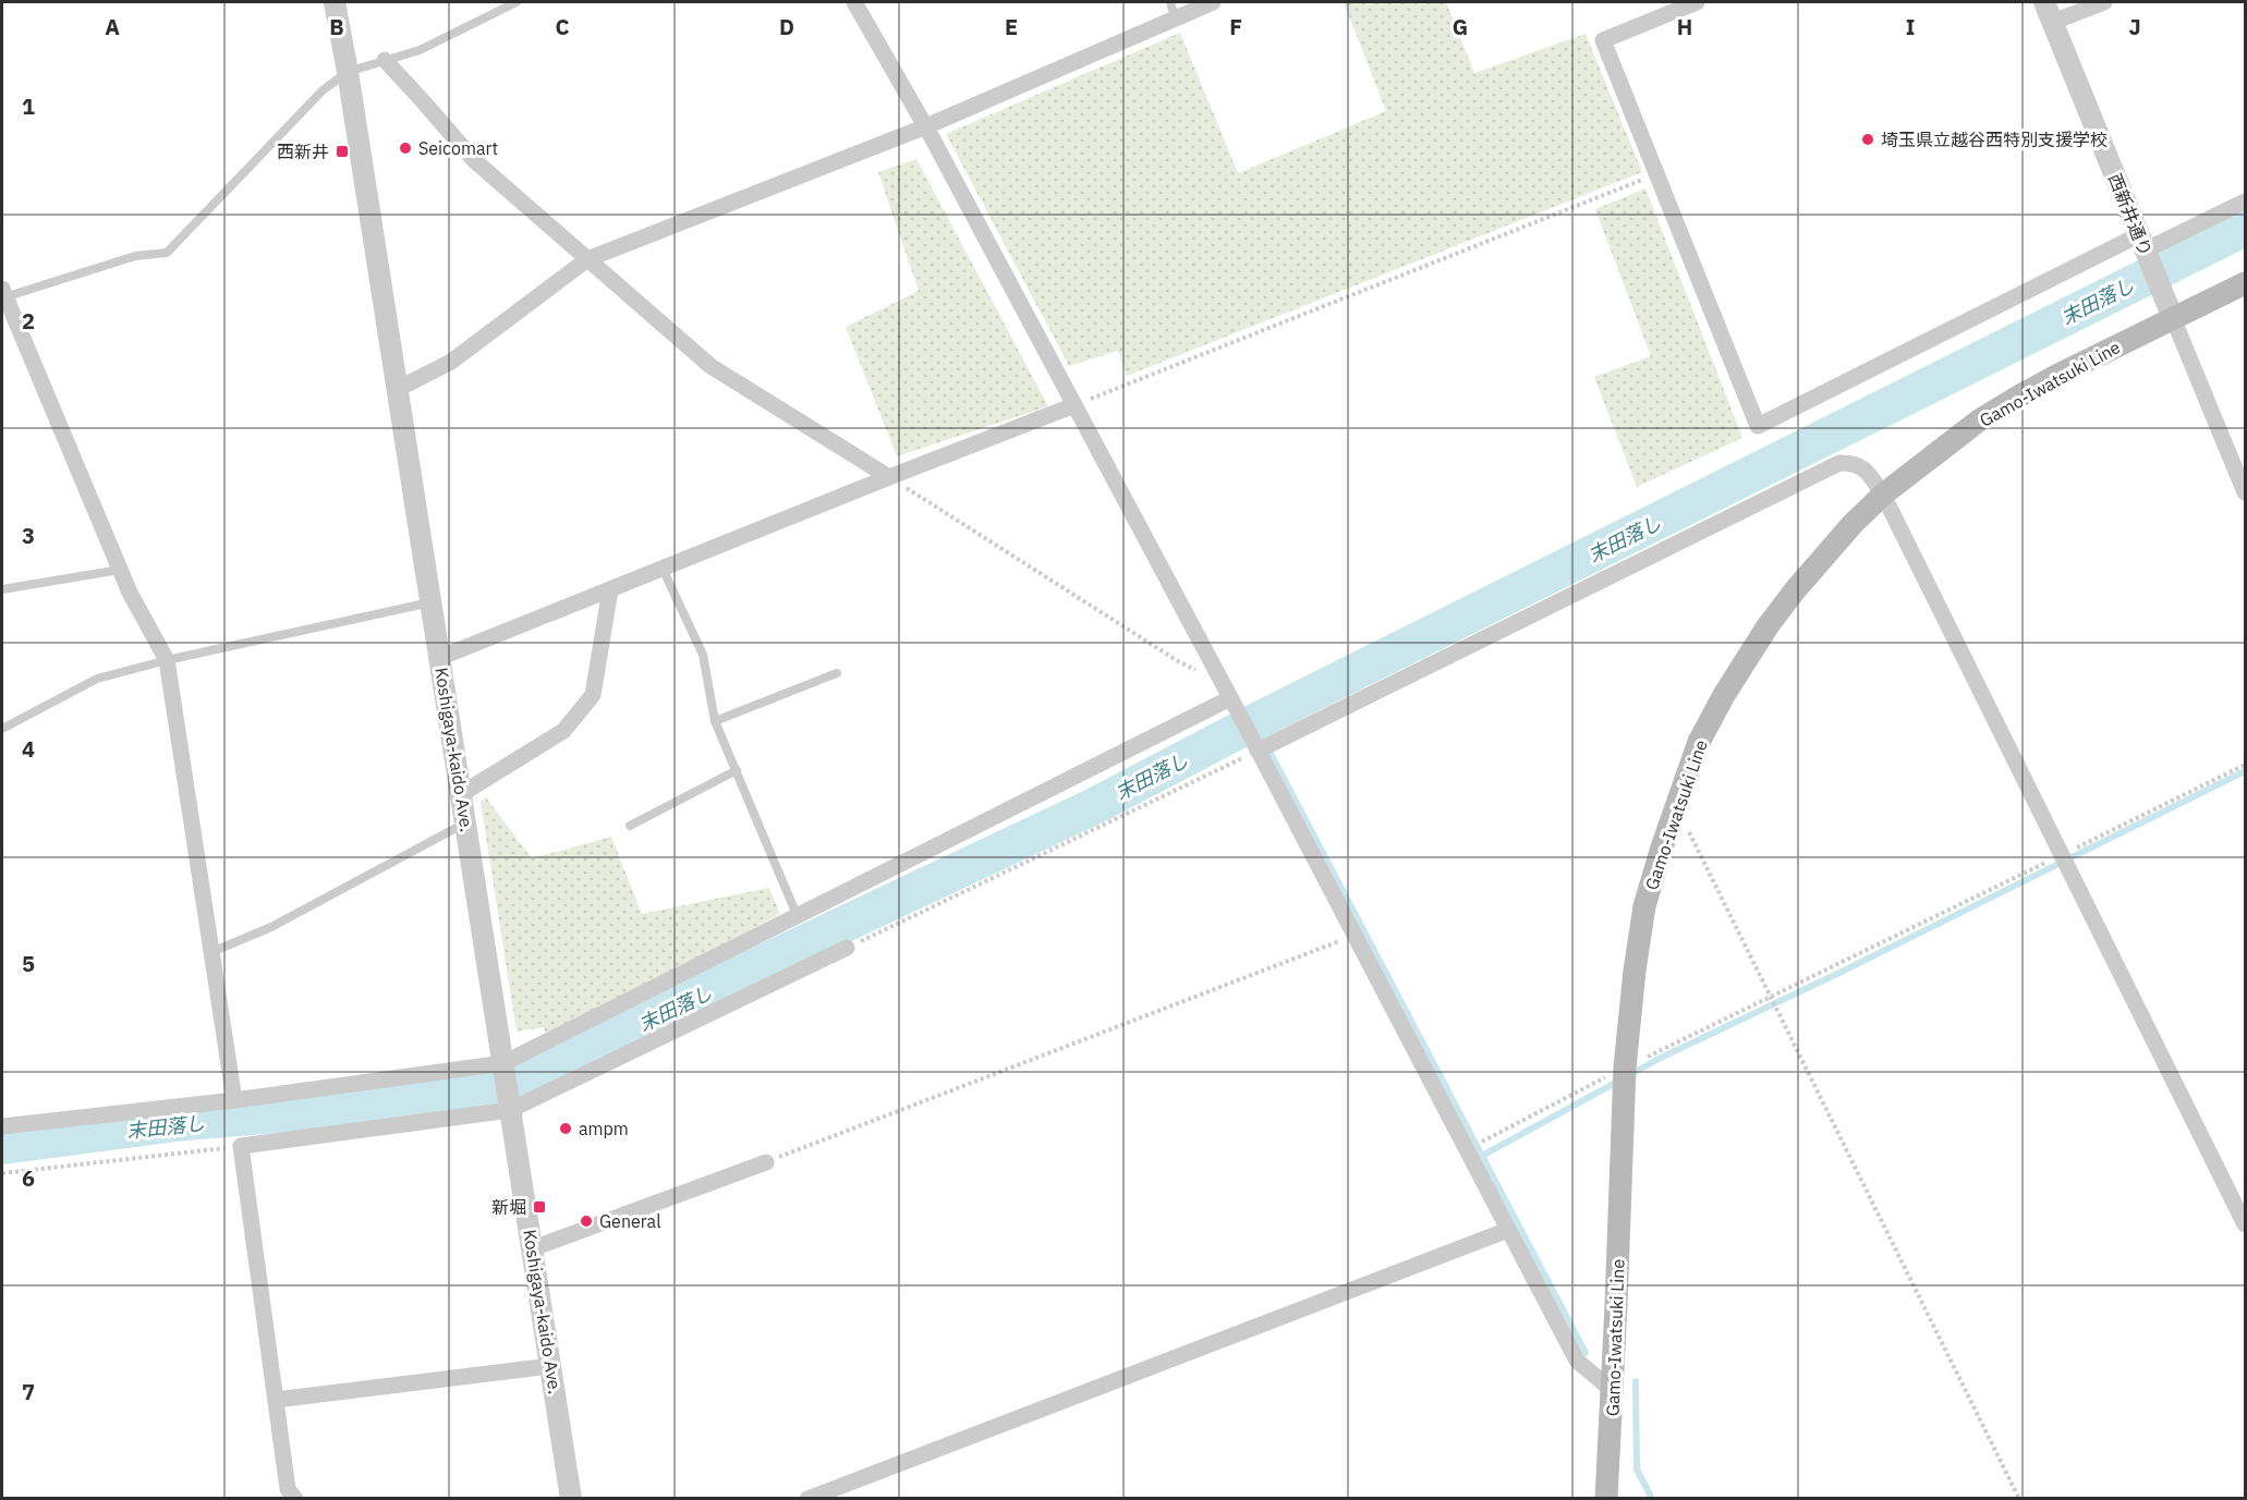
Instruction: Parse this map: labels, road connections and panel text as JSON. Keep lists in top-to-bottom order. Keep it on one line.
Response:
{"streets":{"main road":["Gamo-Iwatsuki Line"],"street":["西新井通り","Koshigaya-kaido Ave."]},"crossings":[["西新井通り","Gamo-Iwatsuki Line"]],"water":["末田落し"],"places":{"other":["埼玉県立越谷西特別支援学校","Seicomart","ampm","General"],"transit":["西新井","新堀"]},"grid":{"columns":["A","B","C","D","E","F","G","H","I","J"],"rows":["1","2","3","4","5","6","7"]}}
